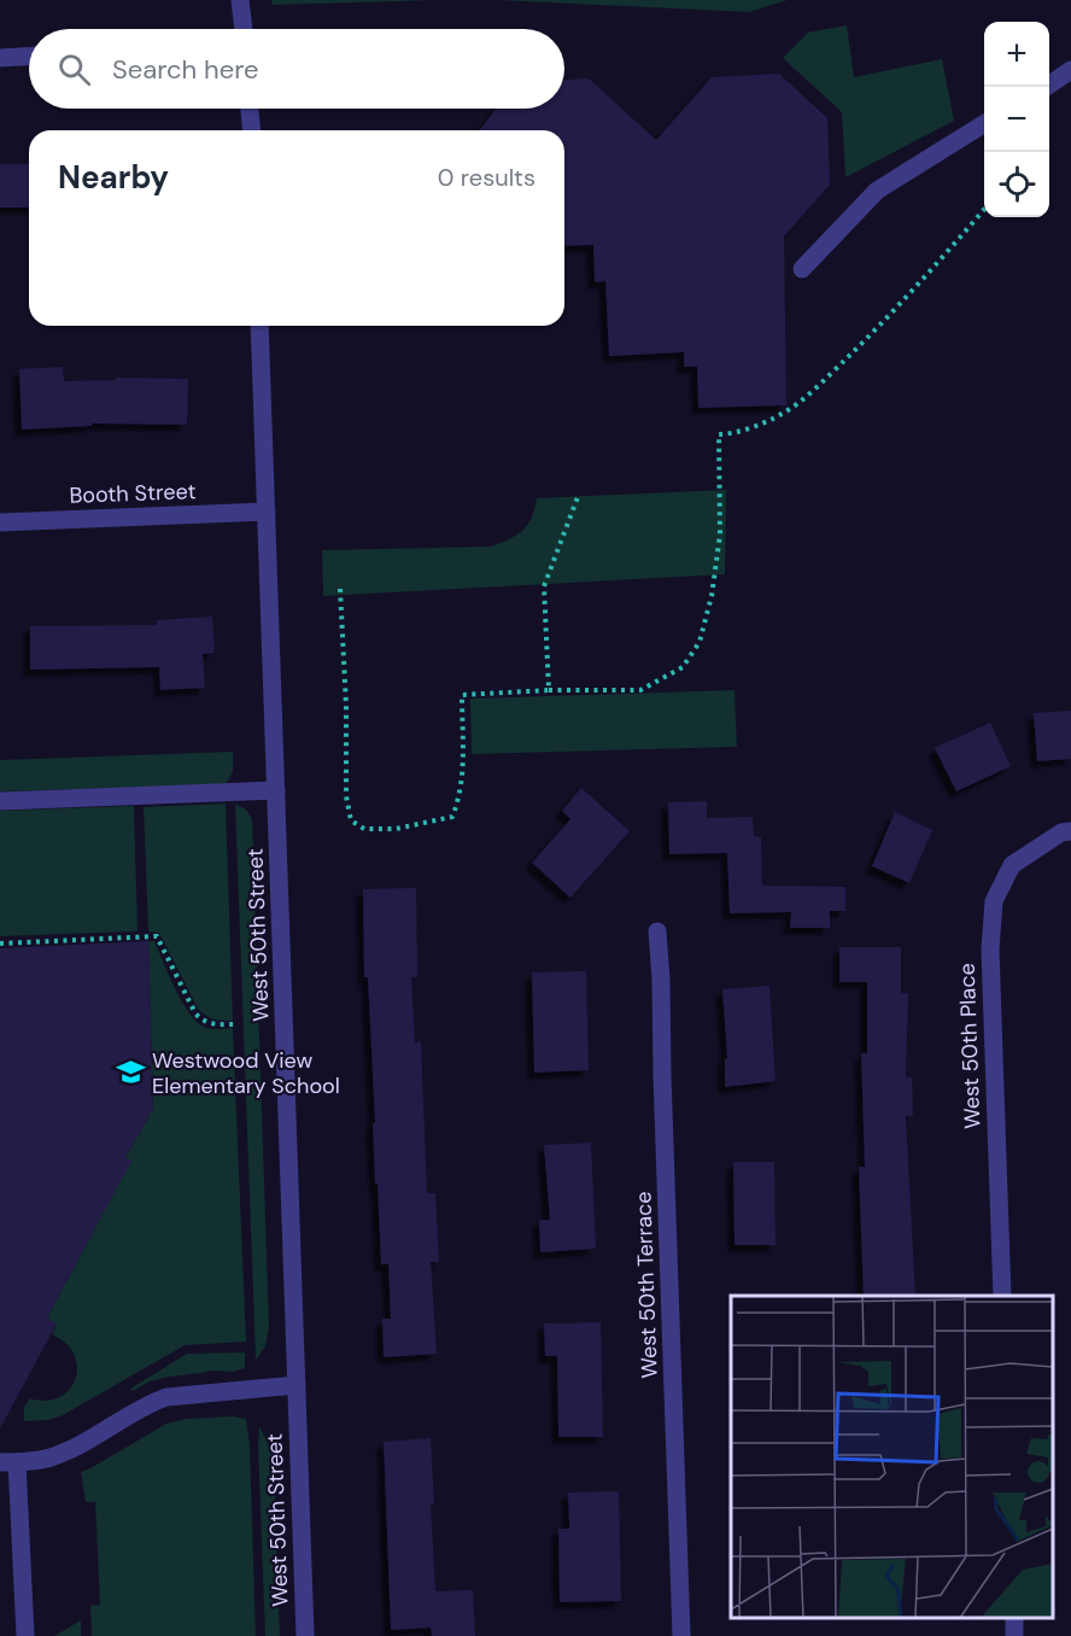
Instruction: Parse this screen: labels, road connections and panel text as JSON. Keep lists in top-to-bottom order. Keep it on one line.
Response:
{"streets":{"street":["Booth Street","West 50th Street","West 50th Place","West 50th Terrace"]},"crossings":[["Booth Street","West 50th Street"]],"places":{"school or university":["Westwood View Elementary School"]},"page":{"map_buttons":["+","−"],"search":"Search here","heading":["Nearby","0 results"]}}
